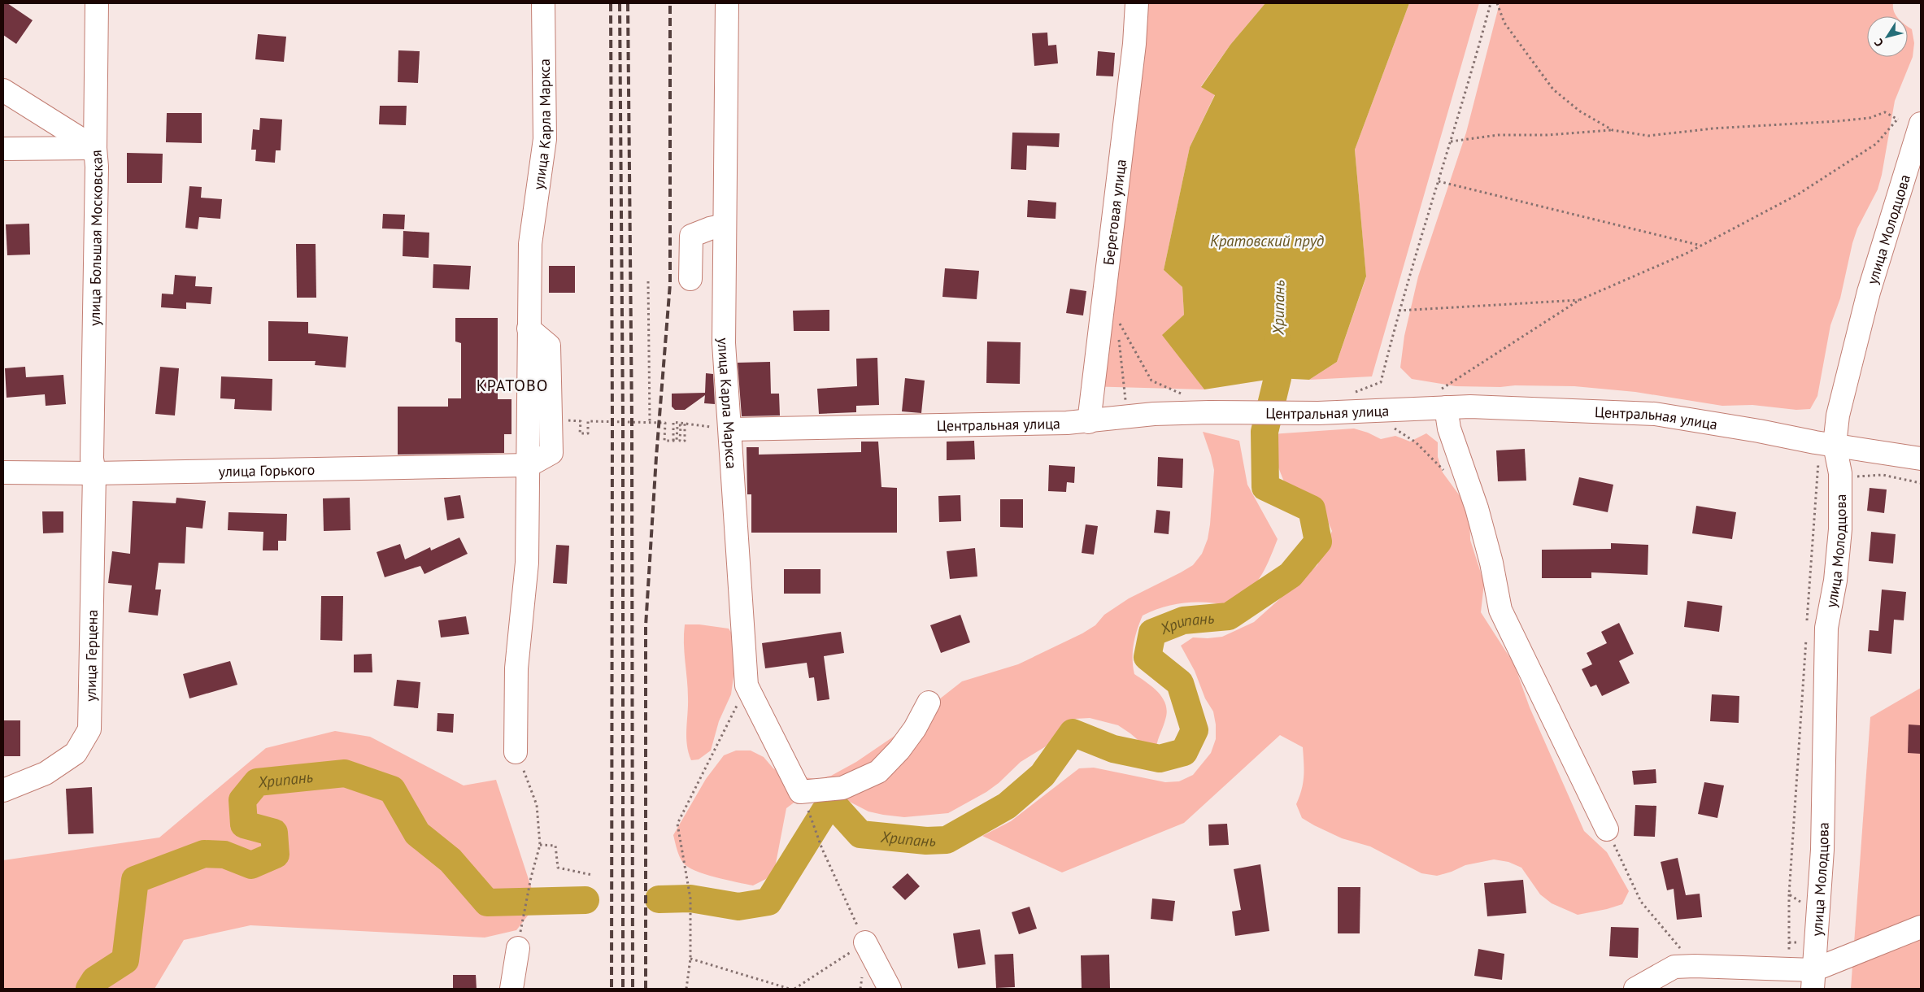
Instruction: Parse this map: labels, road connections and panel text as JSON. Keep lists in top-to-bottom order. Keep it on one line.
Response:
{"streets":{"street":["улица Карла Маркса","Береговая улица","улица Молодцова","улица Большая Московская","Центральная улица","улица Горького","улица Герцена"]},"crossings":[["улица Карла Маркса","Центральная улица"],["улица Карла Маркса","улица Горького"],["Береговая улица","Центральная улица"],["улица Молодцова","Центральная улица"],["улица Большая Московская","улица Горького"],["улица Большая Московская","улица Герцена"],["улица Горького","улица Герцена"]],"districts":["КРАТОВО"],"water":["Кратовский пруд","Хрипань"],"north":"bottom left"}
